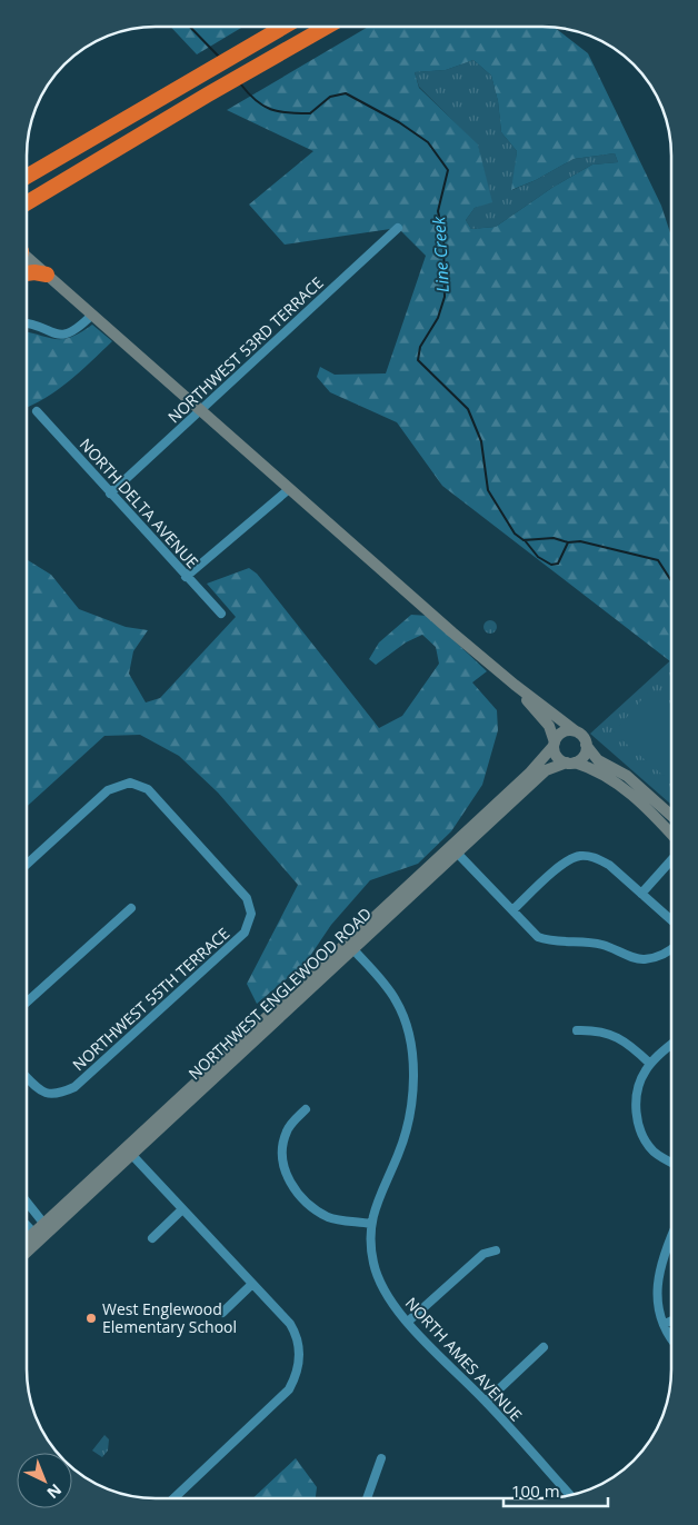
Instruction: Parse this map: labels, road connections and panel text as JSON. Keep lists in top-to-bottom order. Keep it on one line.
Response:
{"streets":{"main road":["NORTHWEST ENGLEWOOD ROAD"],"street":["NORTHWEST 53RD TERRACE","NORTH DELTA AVENUE","NORTHWEST 55TH TERRACE","NORTH AMES AVENUE"]},"crossings":[["NORTHWEST 53RD TERRACE","NORTH DELTA AVENUE"],["NORTHWEST ENGLEWOOD ROAD","NORTH AMES AVENUE"]],"water":["Line Creek"],"places":["West Englewood Elementary School"],"scale_bar":"100 m","north":"bottom right"}
